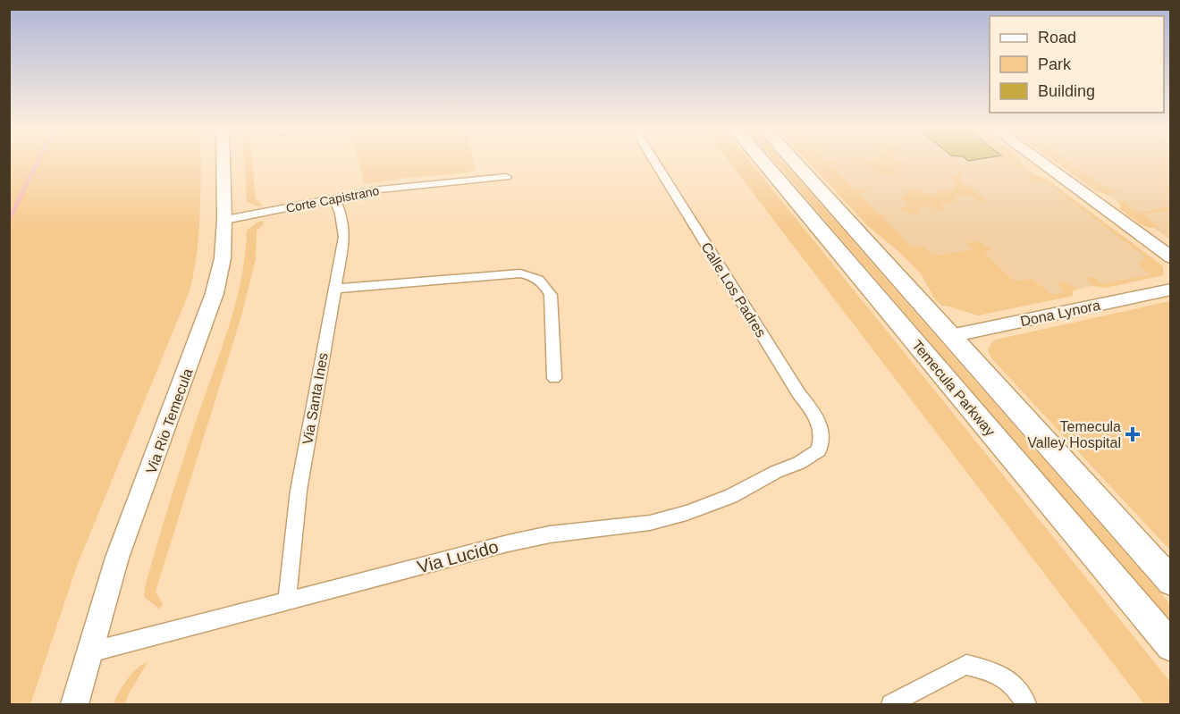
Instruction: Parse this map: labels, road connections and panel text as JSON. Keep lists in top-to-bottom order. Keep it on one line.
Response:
{"streets":{"main road":["Temecula Parkway"],"street":["Corte Capistrano","Calle Los Padres","Dona Lynora","Via Santa Ines","Via Rio Temecula","Via Lucido"]},"crossings":[["Corte Capistrano","Via Santa Ines"],["Corte Capistrano","Via Rio Temecula"],["Calle Los Padres","Via Lucido"],["Dona Lynora","Temecula Parkway"],["Via Santa Ines","Via Lucido"],["Via Rio Temecula","Via Lucido"]],"places":{"health":["Temecula Valley Hospital"]},"legend":["Road","Park","Building"]}
